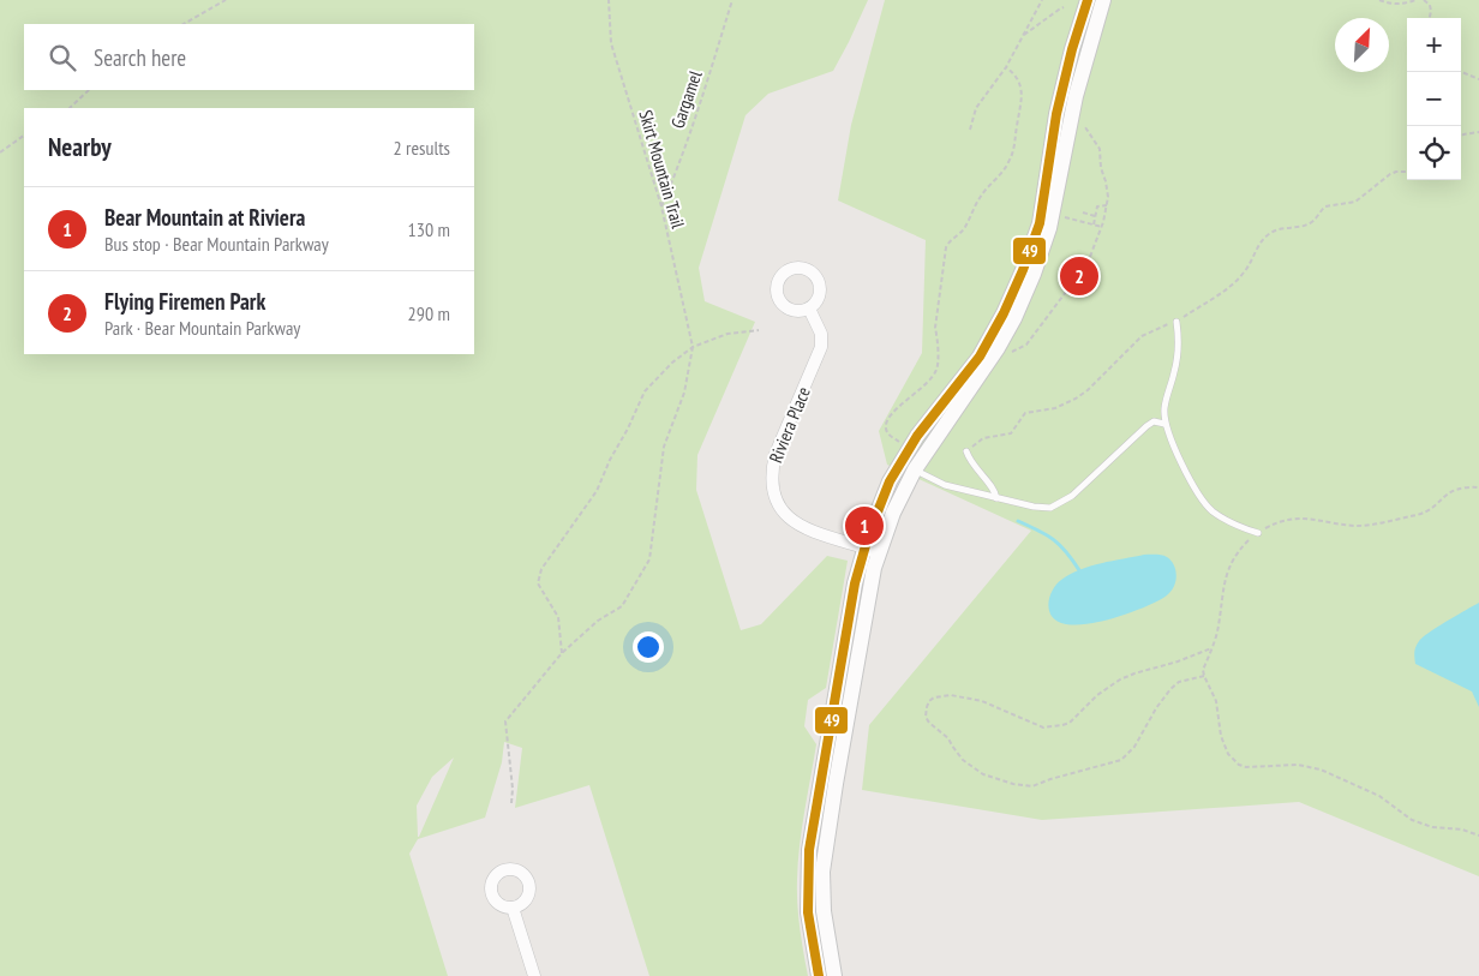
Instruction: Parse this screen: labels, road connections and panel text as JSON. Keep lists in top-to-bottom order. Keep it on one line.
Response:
{"streets":{"street":["Riviera Place"],"path":["Gargamel","Skirt Mountain Trail"]},"crossings":[["Gargamel","Skirt Mountain Trail"]],"lines":["transit line 49"],"north":"top right","page":{"map_buttons":["+","−"],"search":"Search here","heading":["Nearby","2 results"],"list":[{"mark":"1","name":"Bear Mountain at Riviera","note":"Bus stop · Bear Mountain Parkway","value":"130 m"},{"mark":"2","name":"Flying Firemen Park","note":"Park · Bear Mountain Parkway","value":"290 m"}],"pins":["2","1"]}}
